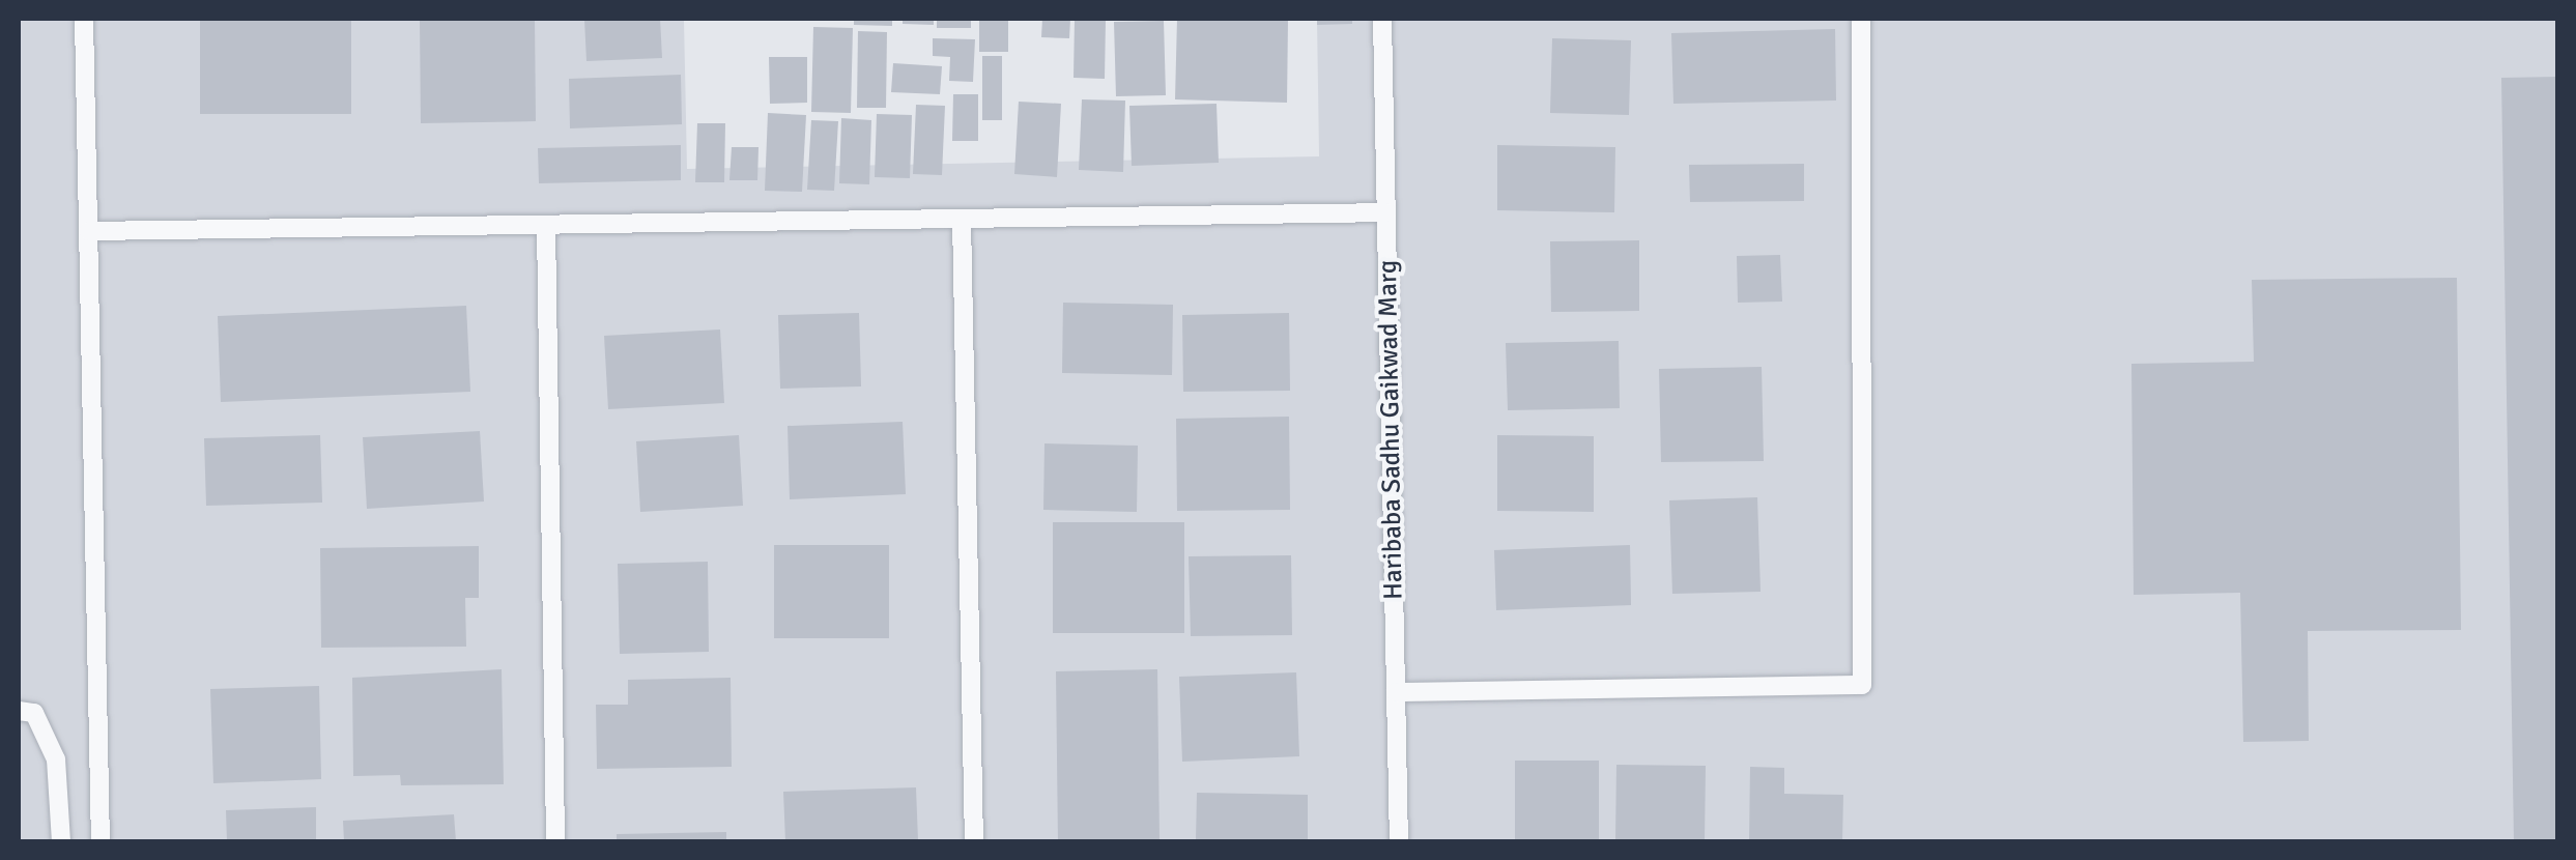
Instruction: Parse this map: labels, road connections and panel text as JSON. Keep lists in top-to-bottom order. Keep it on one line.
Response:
{"streets":{"lane":["Haribaba Sadhu Gaikwad Marg"]}}
